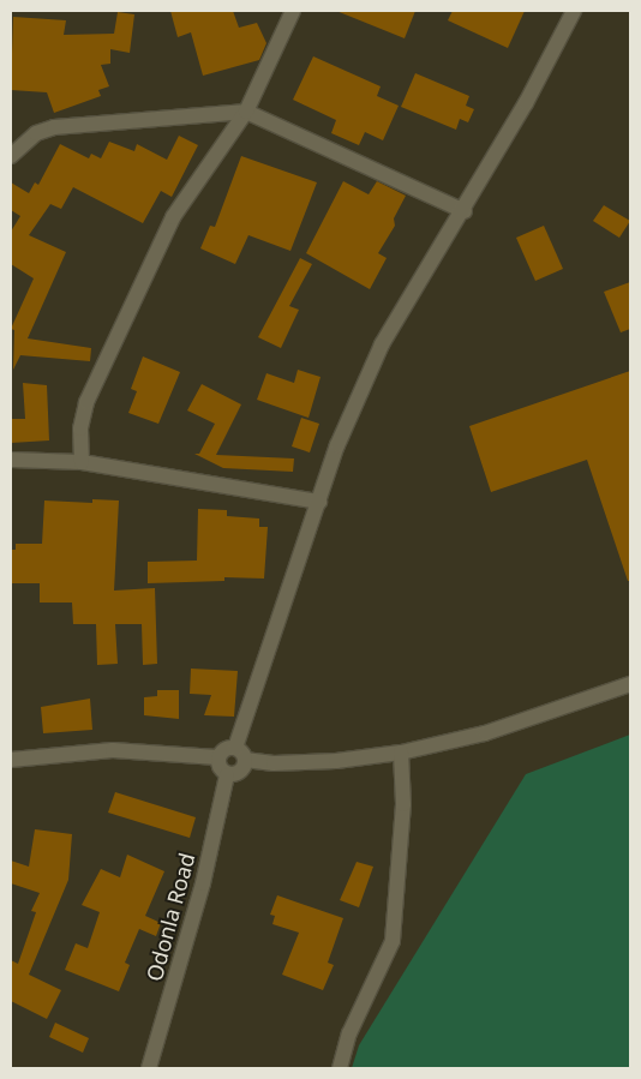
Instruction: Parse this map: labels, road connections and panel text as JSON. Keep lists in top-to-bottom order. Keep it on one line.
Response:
{"streets":{"street":["Odonla Road"]}}
